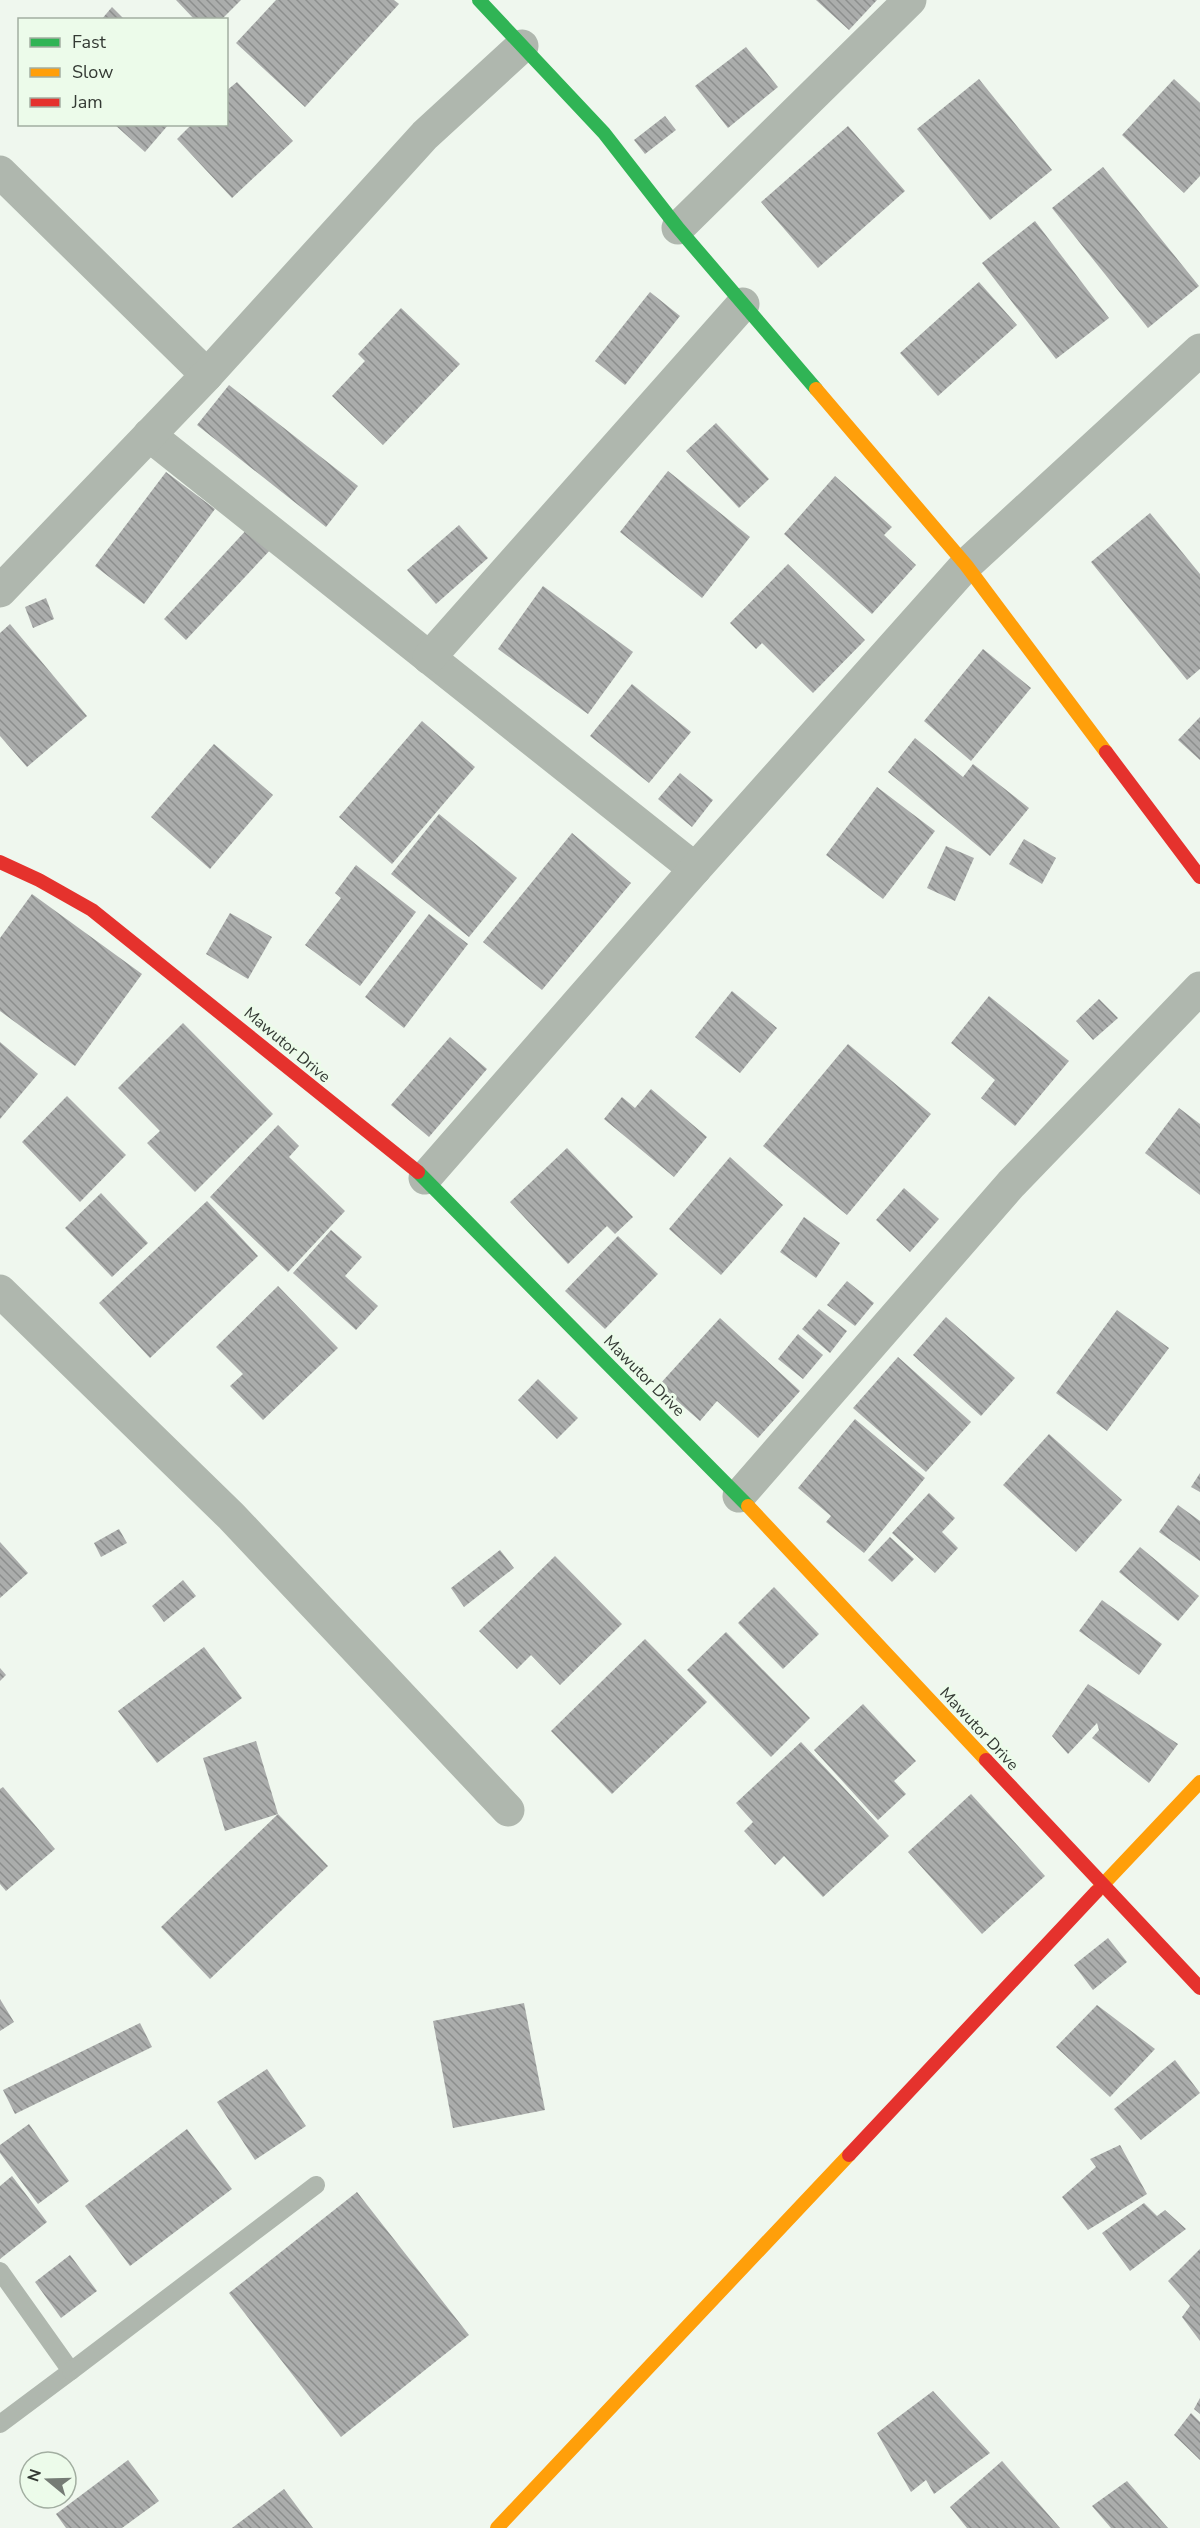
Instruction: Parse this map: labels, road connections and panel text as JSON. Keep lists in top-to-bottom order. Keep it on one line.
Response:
{"streets":{"street":["Mawutor Drive"]},"legend":["Fast","Slow","Jam"],"north":"left"}
